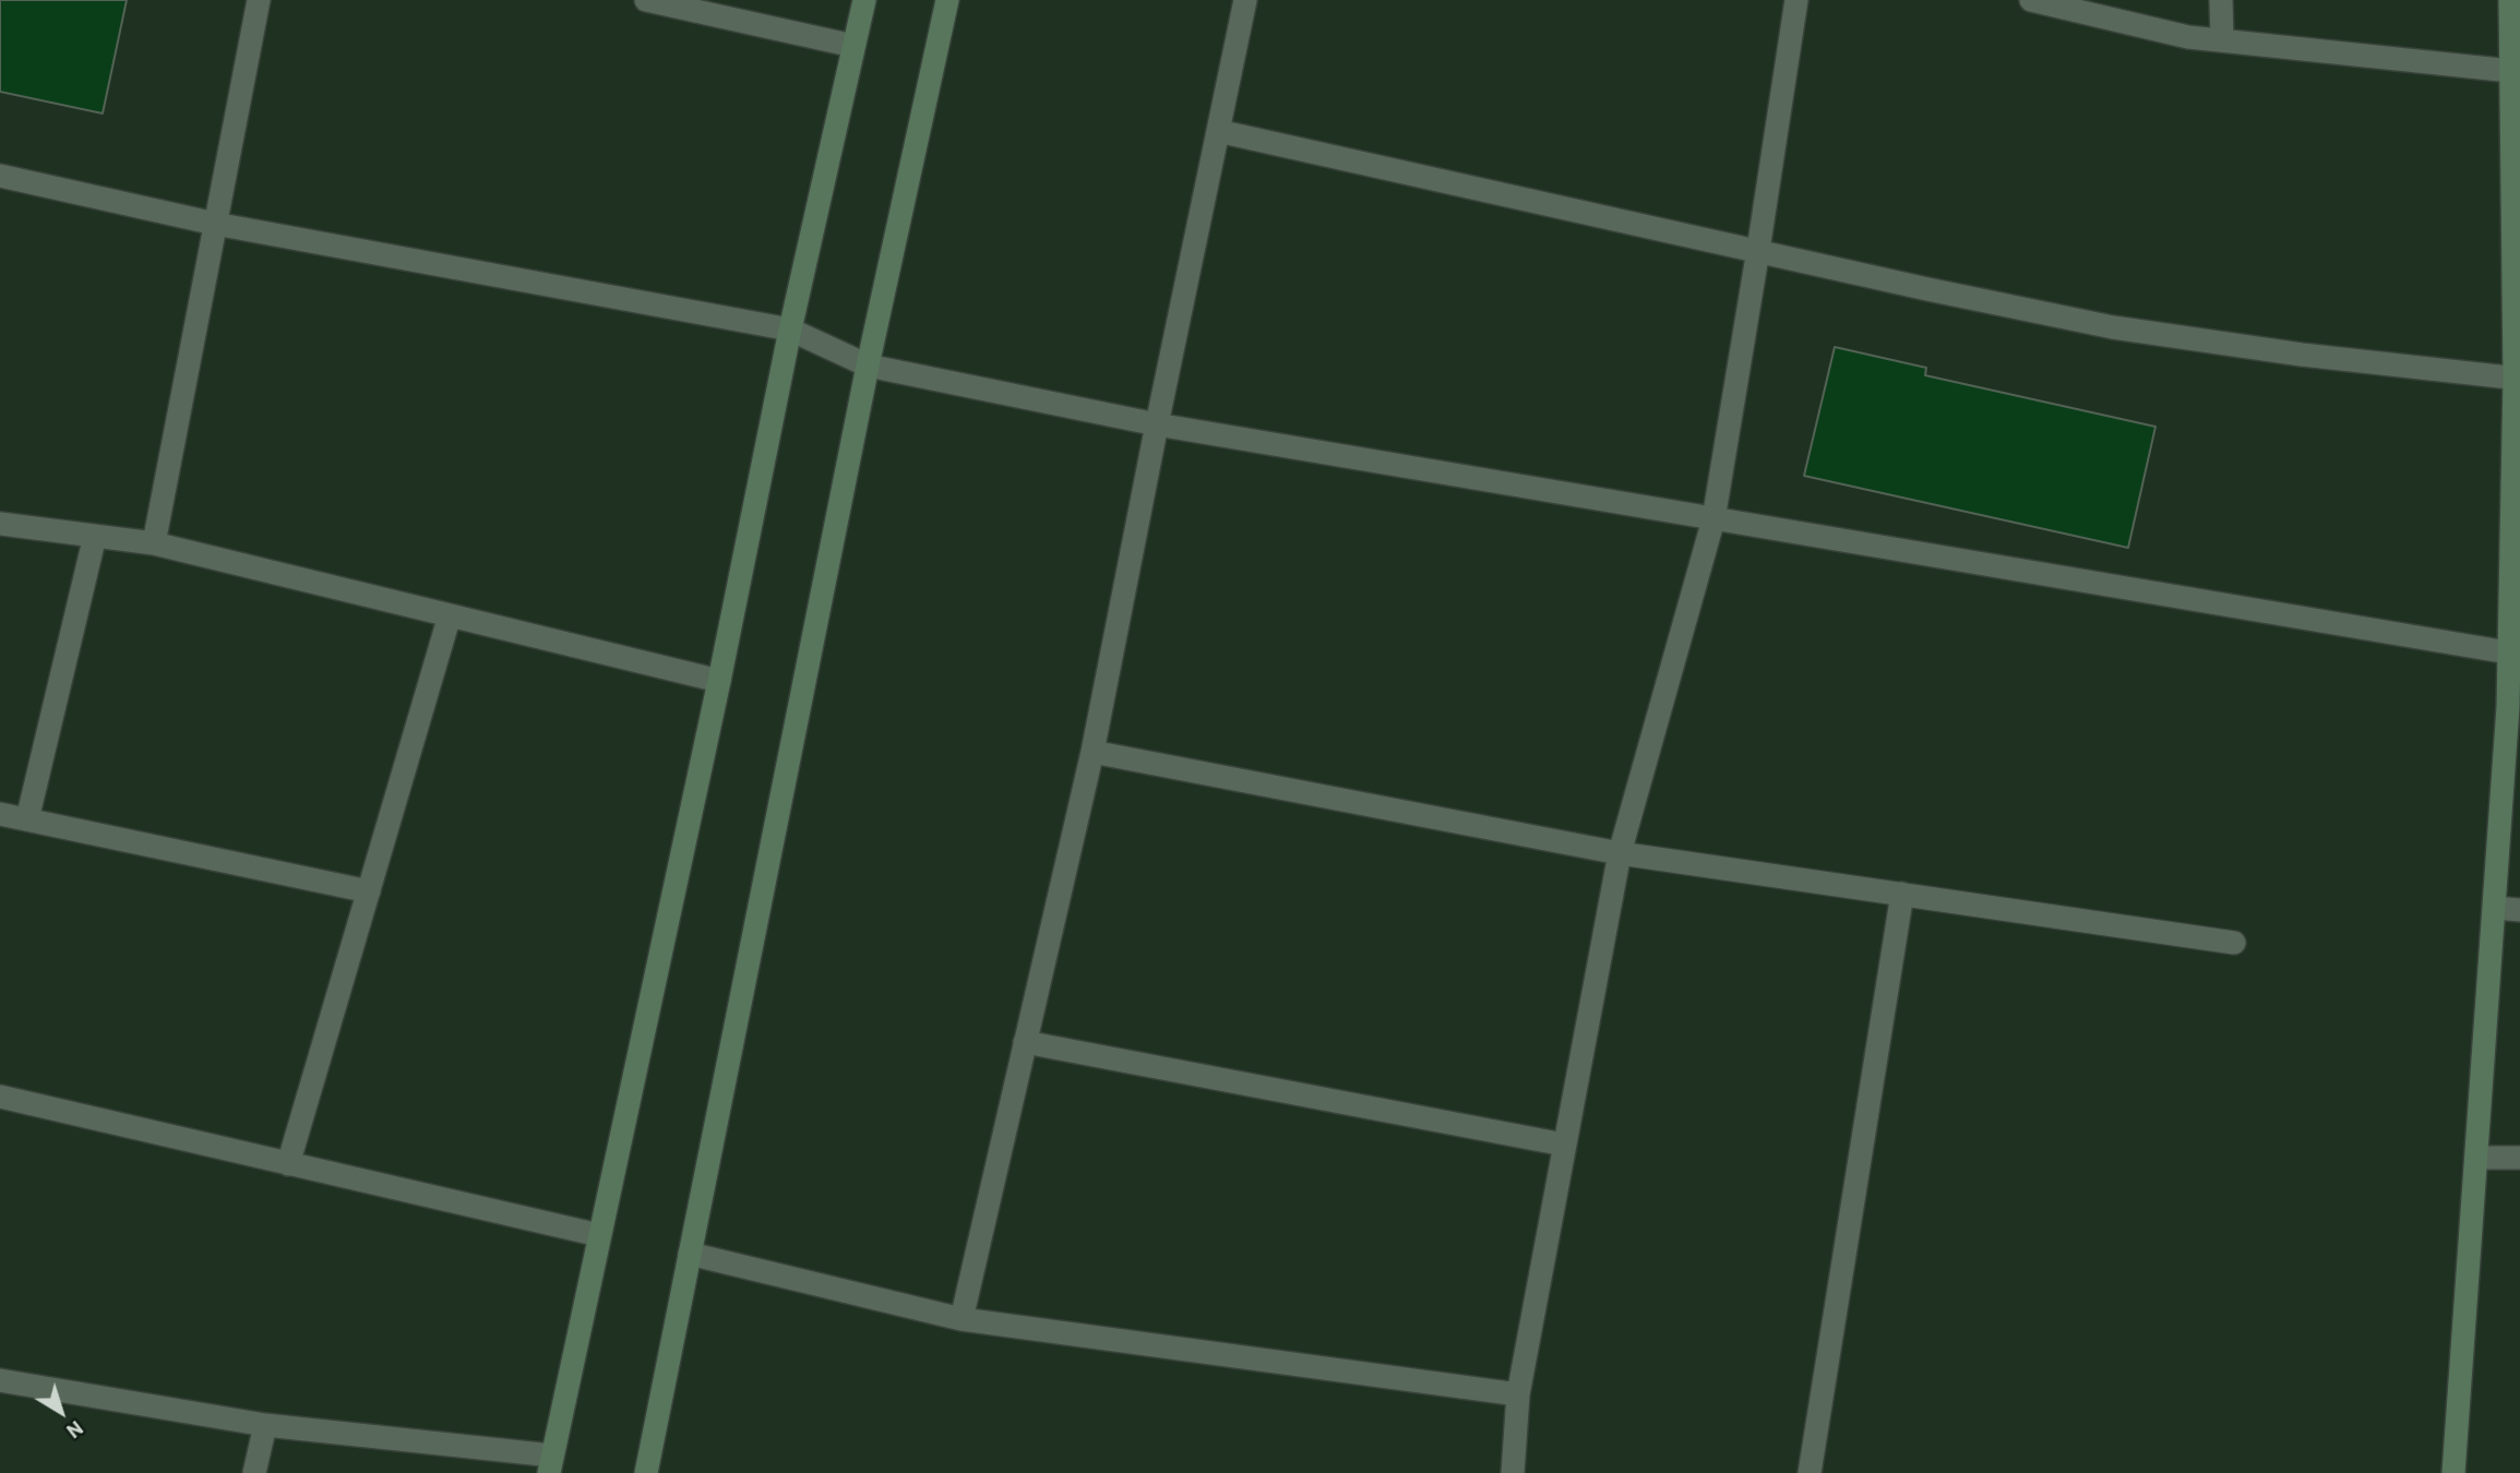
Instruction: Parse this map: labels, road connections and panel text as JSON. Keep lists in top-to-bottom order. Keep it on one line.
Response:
{"north":"bottom right"}
